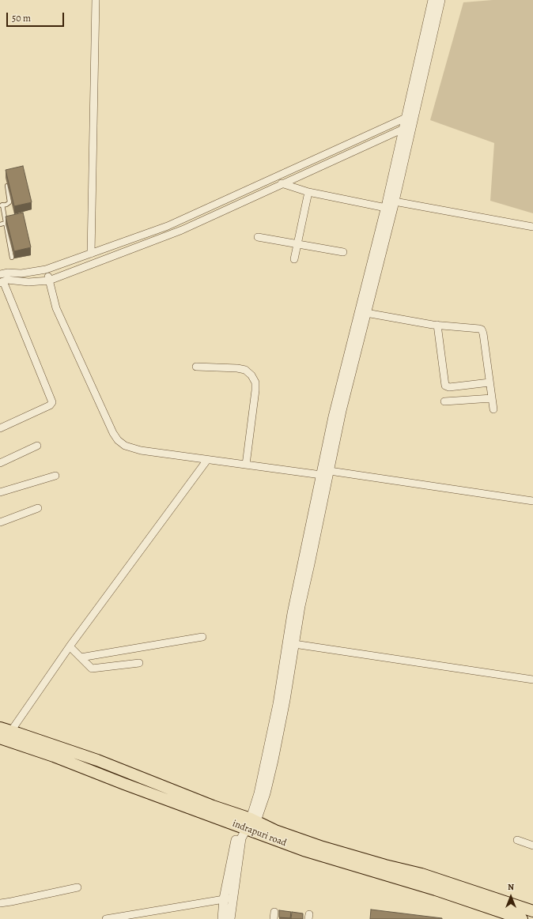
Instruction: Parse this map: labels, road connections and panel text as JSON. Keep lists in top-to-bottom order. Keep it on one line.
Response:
{"streets":{"main road":["indrapuri road"]},"scale_bar":"50 m","north":"top"}
